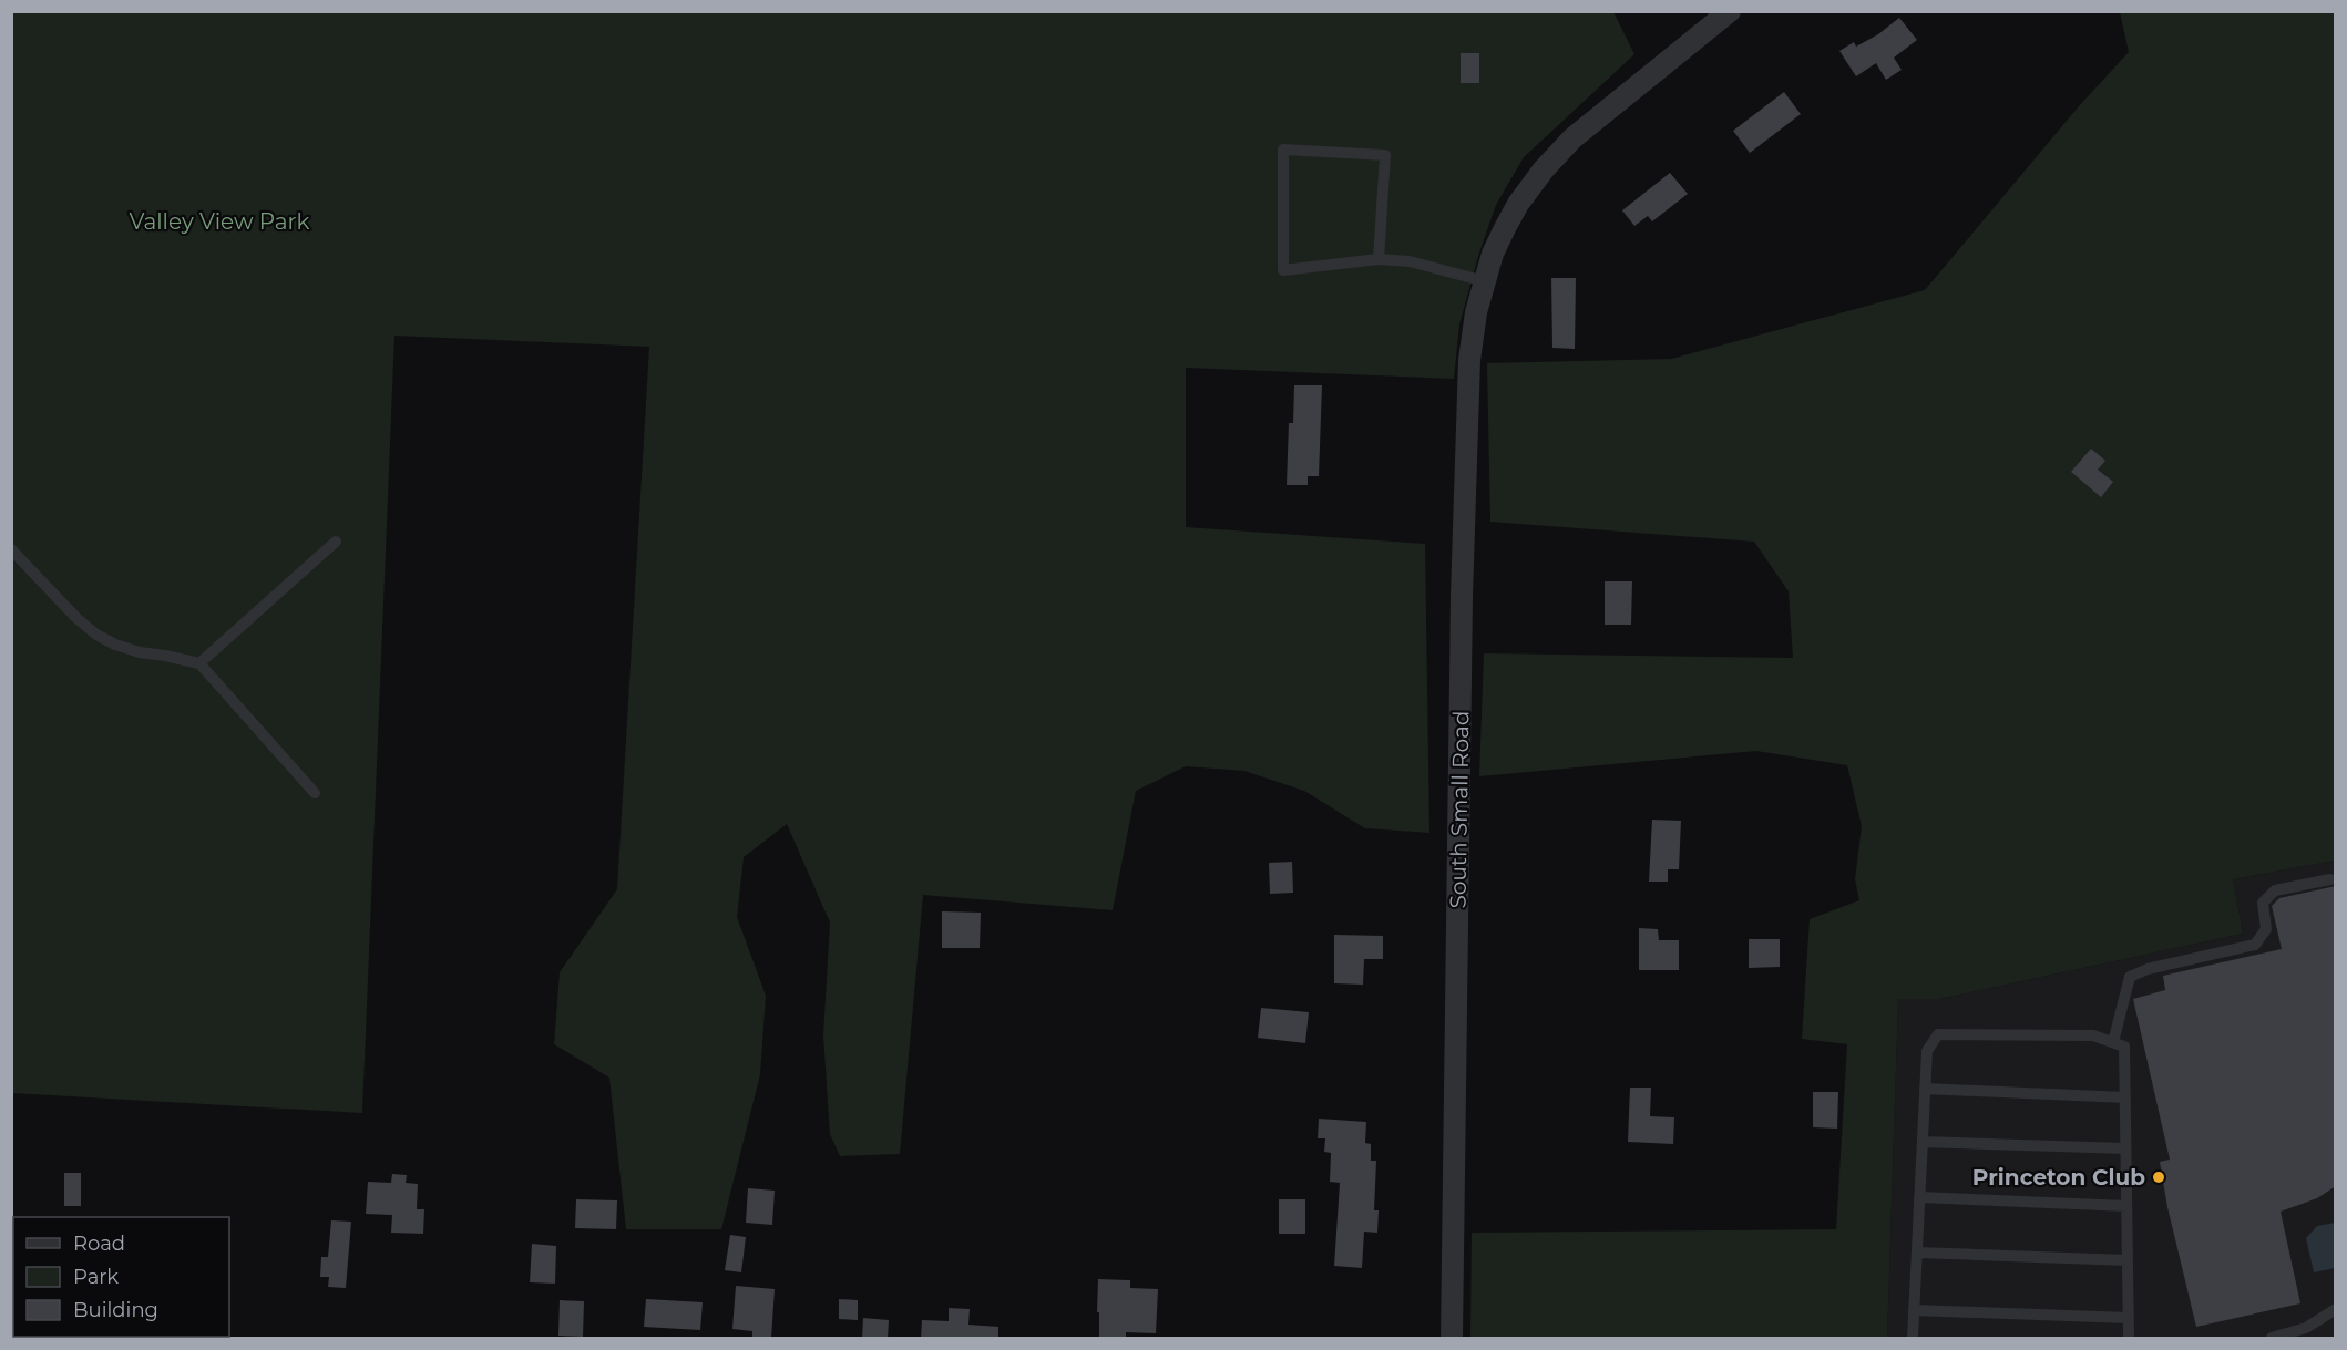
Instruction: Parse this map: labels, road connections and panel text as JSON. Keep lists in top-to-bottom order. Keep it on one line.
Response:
{"streets":{"street":["South Small Road"]},"parks":["Valley View Park"],"places":["Princeton Club"],"legend":["Road","Park","Building"]}
